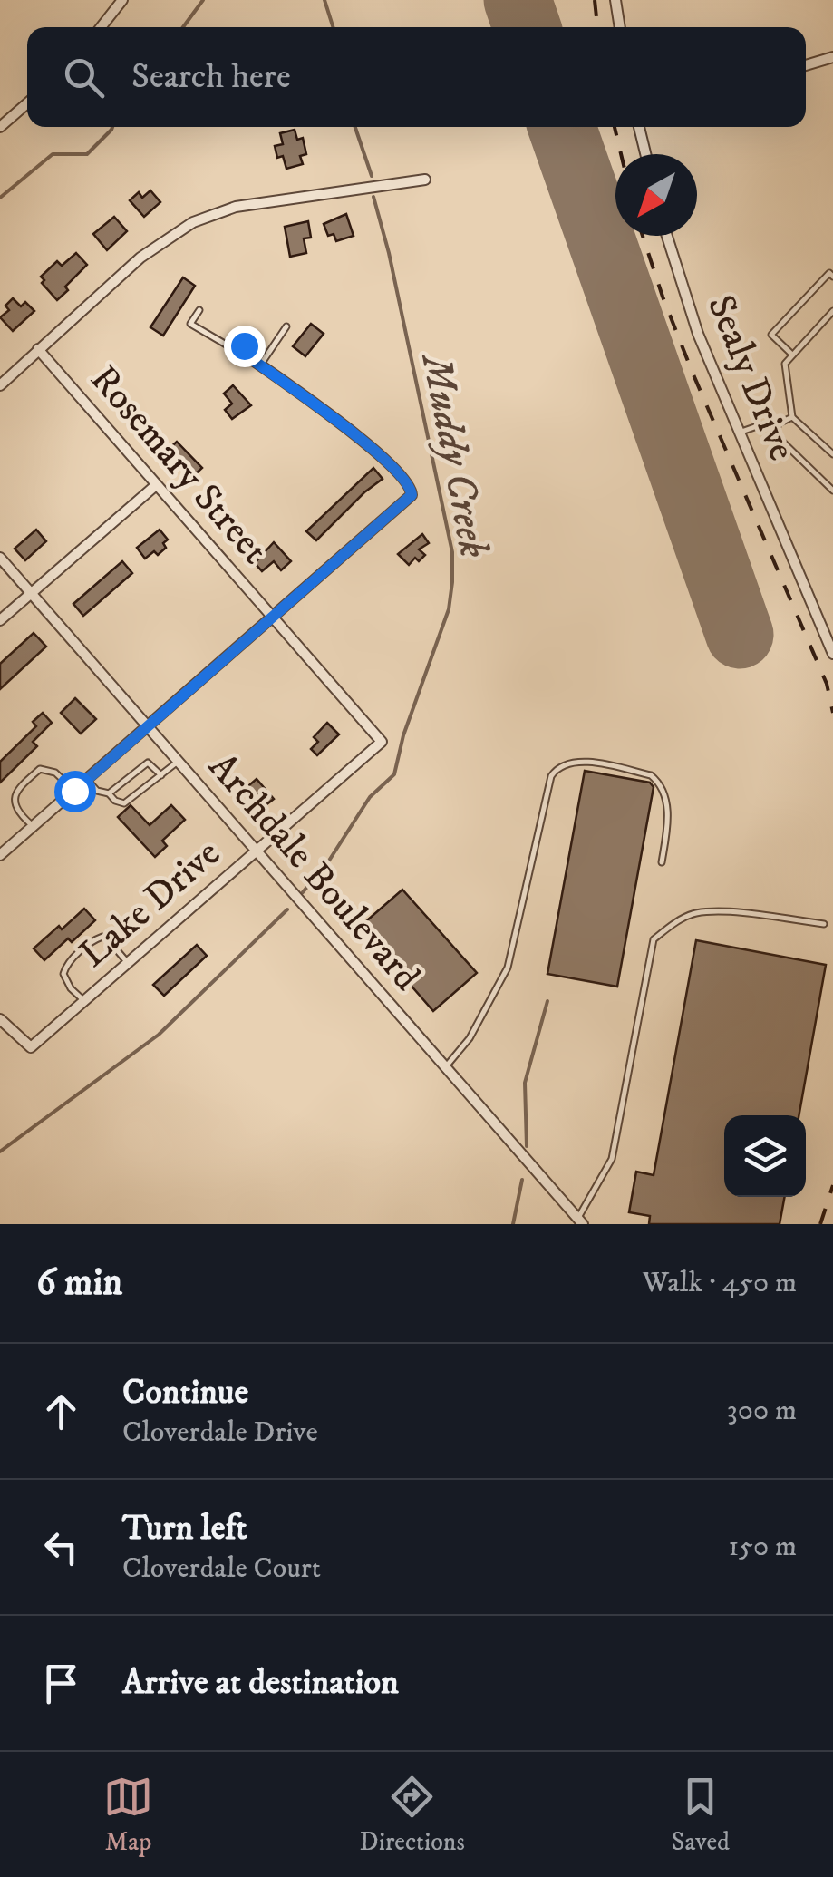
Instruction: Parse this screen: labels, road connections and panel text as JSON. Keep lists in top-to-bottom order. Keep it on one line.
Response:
{"streets":{"street":["Sealy Drive","Rosemary Street","Archdale Boulevard","Lake Drive"]},"crossings":[["Rosemary Street","Lake Drive"],["Archdale Boulevard","Lake Drive"]],"water":["Muddy Creek"],"north":"bottom left","page":{"search":"Search here","heading":["6 min","Walk · 450 m"],"list":[["Continue","Cloverdale Drive","300 m"],["Turn left","Cloverdale Court","150 m"],"Arrive at destination"],"nav":["Map","Directions","Saved"]}}
